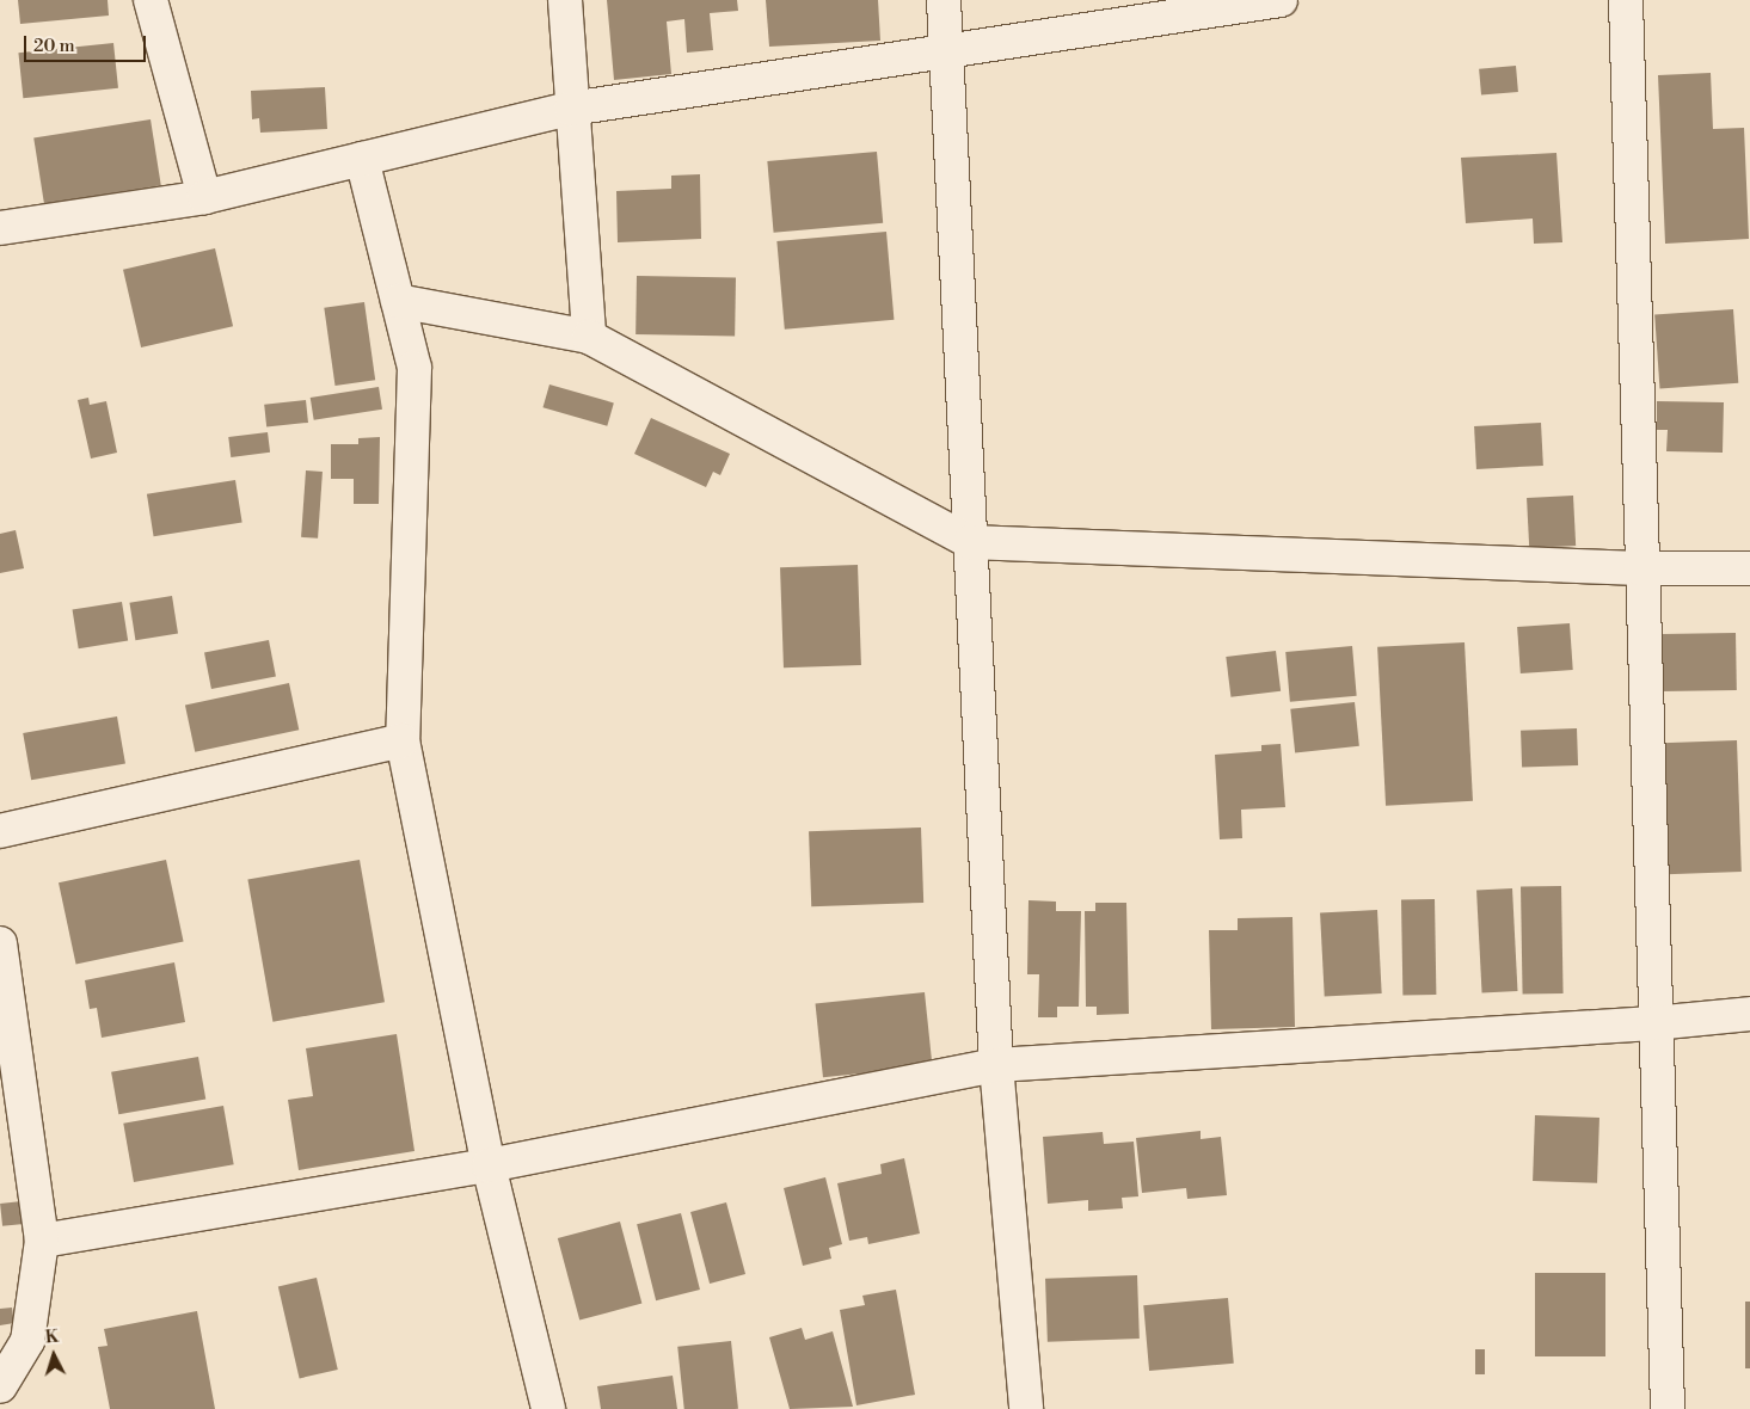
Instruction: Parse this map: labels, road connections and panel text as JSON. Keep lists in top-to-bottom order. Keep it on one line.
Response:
{"scale_bar":"20 m","north":"top"}
